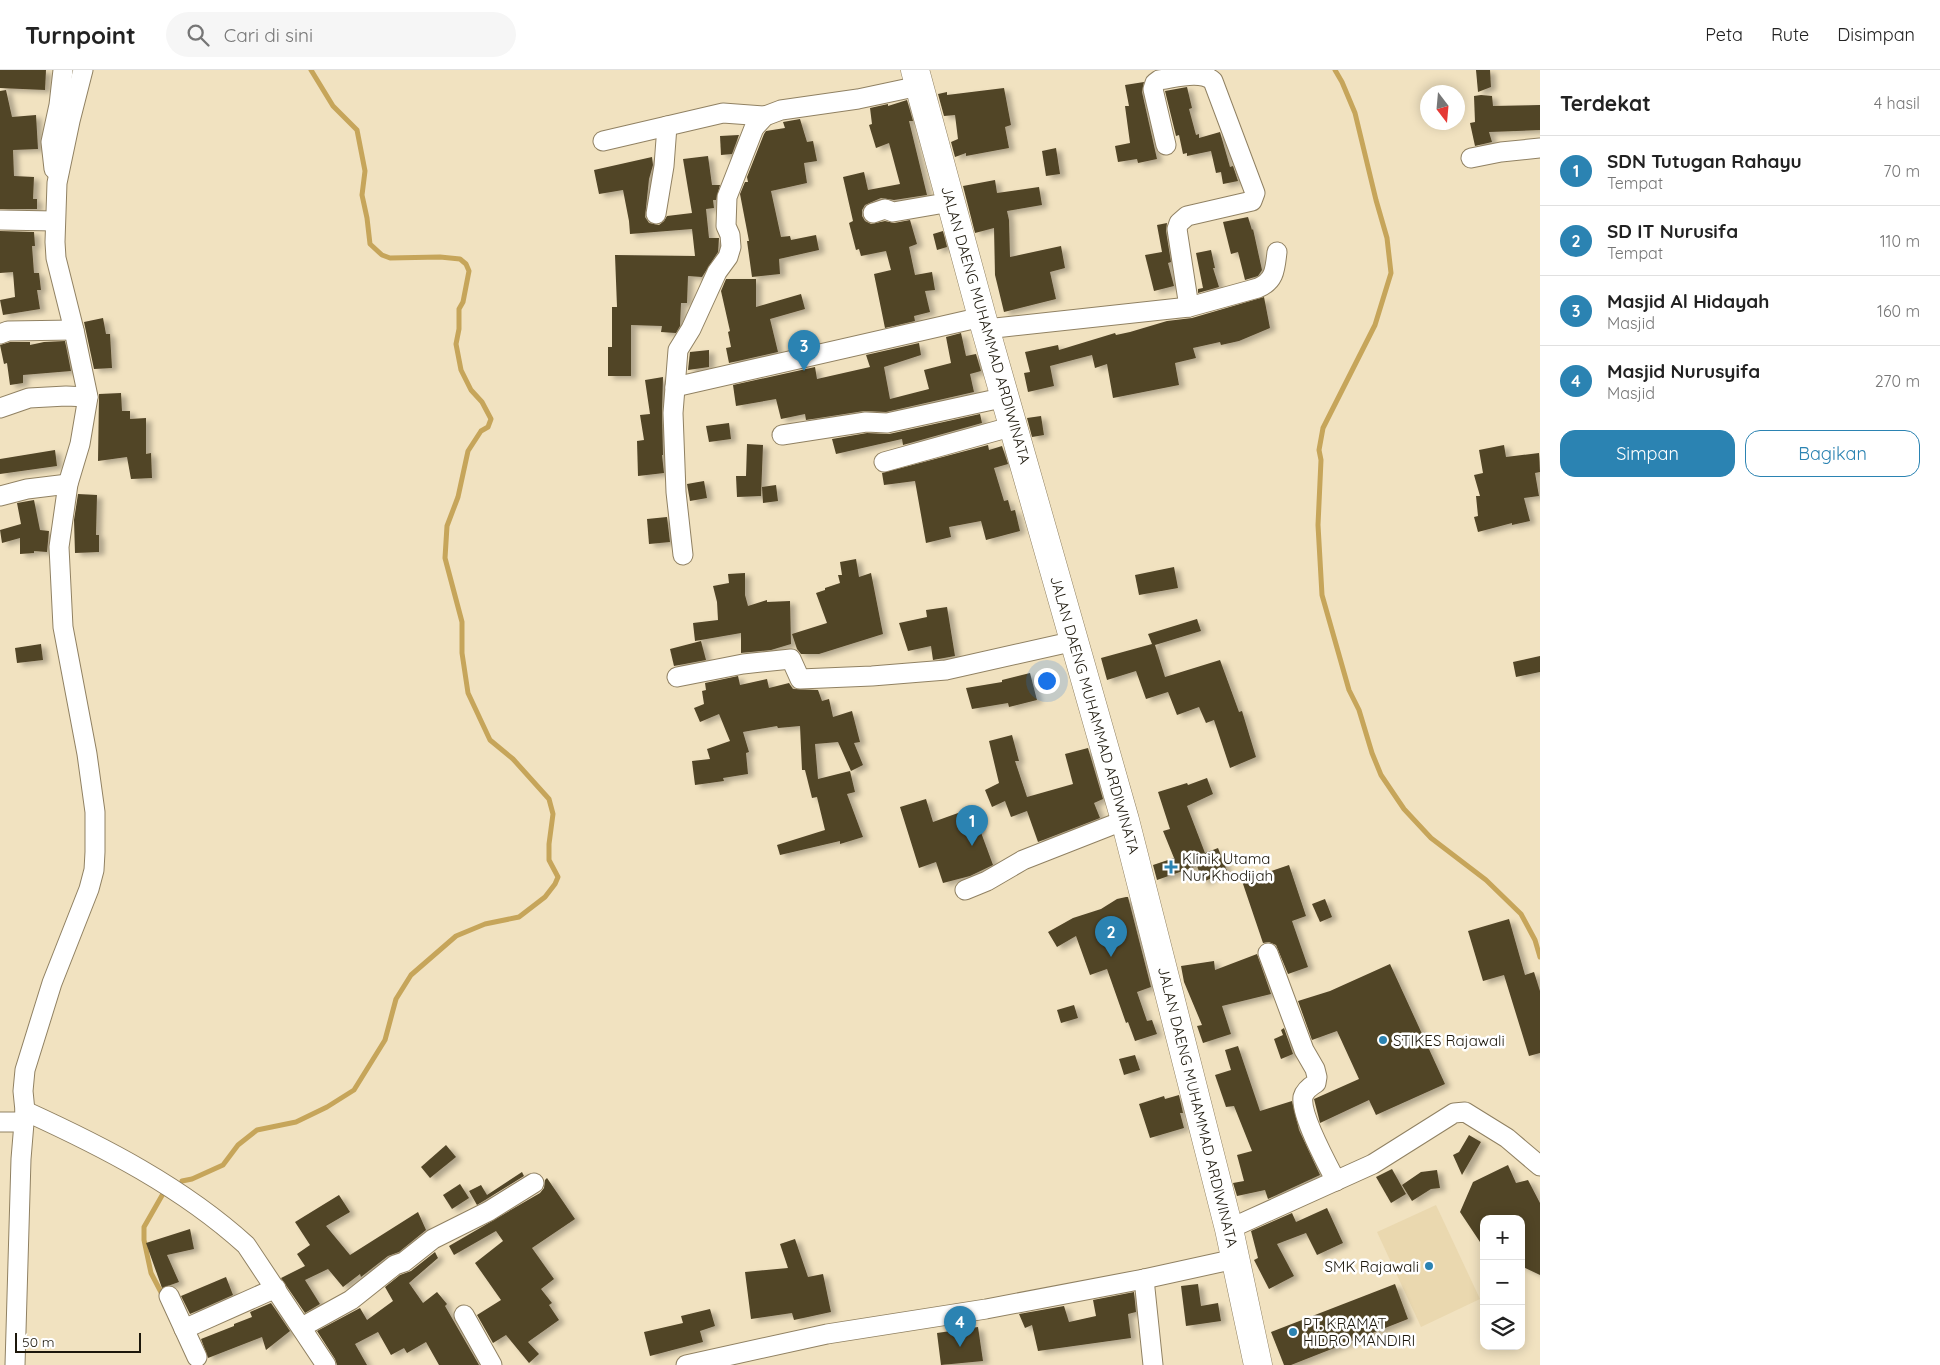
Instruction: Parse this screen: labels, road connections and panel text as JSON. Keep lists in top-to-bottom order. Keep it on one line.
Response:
{"streets":{"main road":["JALAN DAENG MUHAMMAD ARDIWINATA"]},"places":{"health":["Klinik Utama Nur Khodijah"],"other":["STIKES Rajawali","SMK Rajawali","PT. KRAMAT HIDRO MANDIRI"]},"scale_bar":"50 m","north":"bottom","page":{"header":"Turnpoint","search":"Cari di sini","nav":["Peta","Rute","Disimpan"],"heading":["Terdekat","4 hasil"],"list":[{"mark":"1","name":"SDN Tutugan Rahayu","note":"Tempat","value":"70 m"},{"mark":"2","name":"SD IT Nurusifa","note":"Tempat","value":"110 m"},{"mark":"3","name":"Masjid Al Hidayah","note":"Masjid","value":"160 m"},{"mark":"4","name":"Masjid Nurusyifa","note":"Masjid","value":"270 m"}],"pins":["3","1","2","4"],"buttons":["Simpan","Bagikan"],"map_buttons":["+","−"],"scale":"50 m"}}
